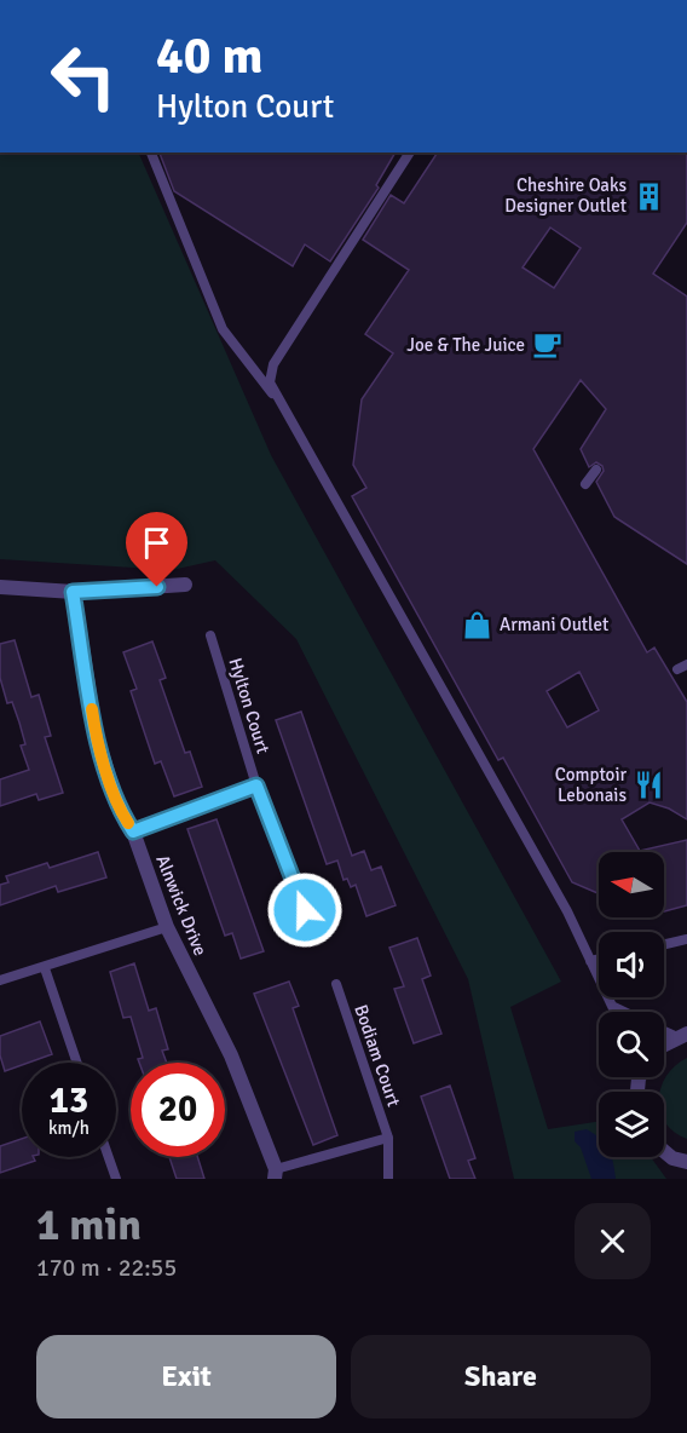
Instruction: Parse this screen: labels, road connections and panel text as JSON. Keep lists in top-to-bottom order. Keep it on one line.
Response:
{"streets":{"street":["Alnwick Drive"],"lane":["Hylton Court","Bodiam Court"]},"places":{"building":["Cheshire Oaks Designer Outlet"],"cafe":["Joe & The Juice"],"shop":["Armani Outlet"],"restaurant":["Comptoir Lebonais"]},"north":"left","page":{"turn":["40 m","Hylton Court"],"speed":"13 km/h","limit":"20","heading":["1 min","170 m · 22:55"],"buttons":["Exit","Share"]}}
